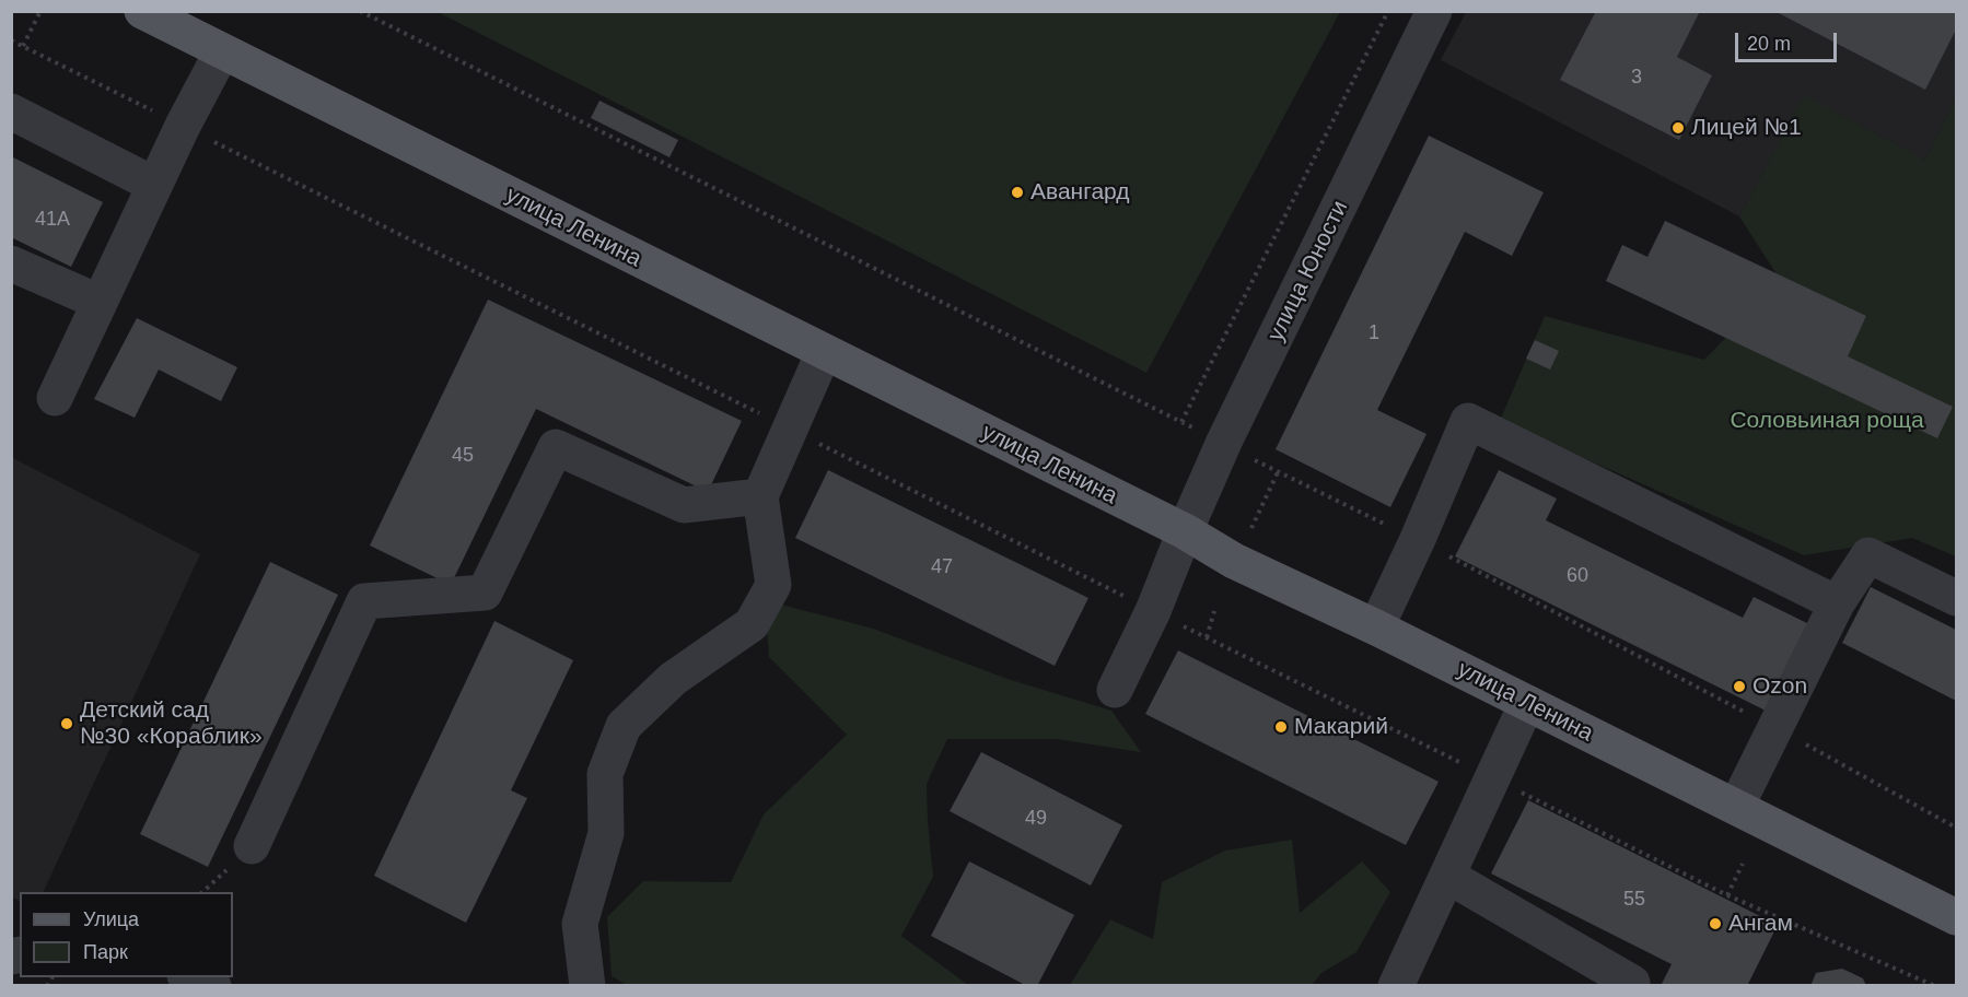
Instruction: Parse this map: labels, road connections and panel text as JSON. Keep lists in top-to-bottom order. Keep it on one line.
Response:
{"streets":{"main road":["улица Ленина"],"street":["улица Юности"]},"crossings":[["улица Ленина","улица Юности"]],"parks":["Соловьиная роща"],"places":["Лицей №1","Авангард","Ozon","Детский сад №30 «Кораблик»","Макарий","Ангам"],"house_numbers":["3","41А","1","45","47","60","49","55"],"legend":["Улица","Парк"],"scale_bar":"20 m"}
